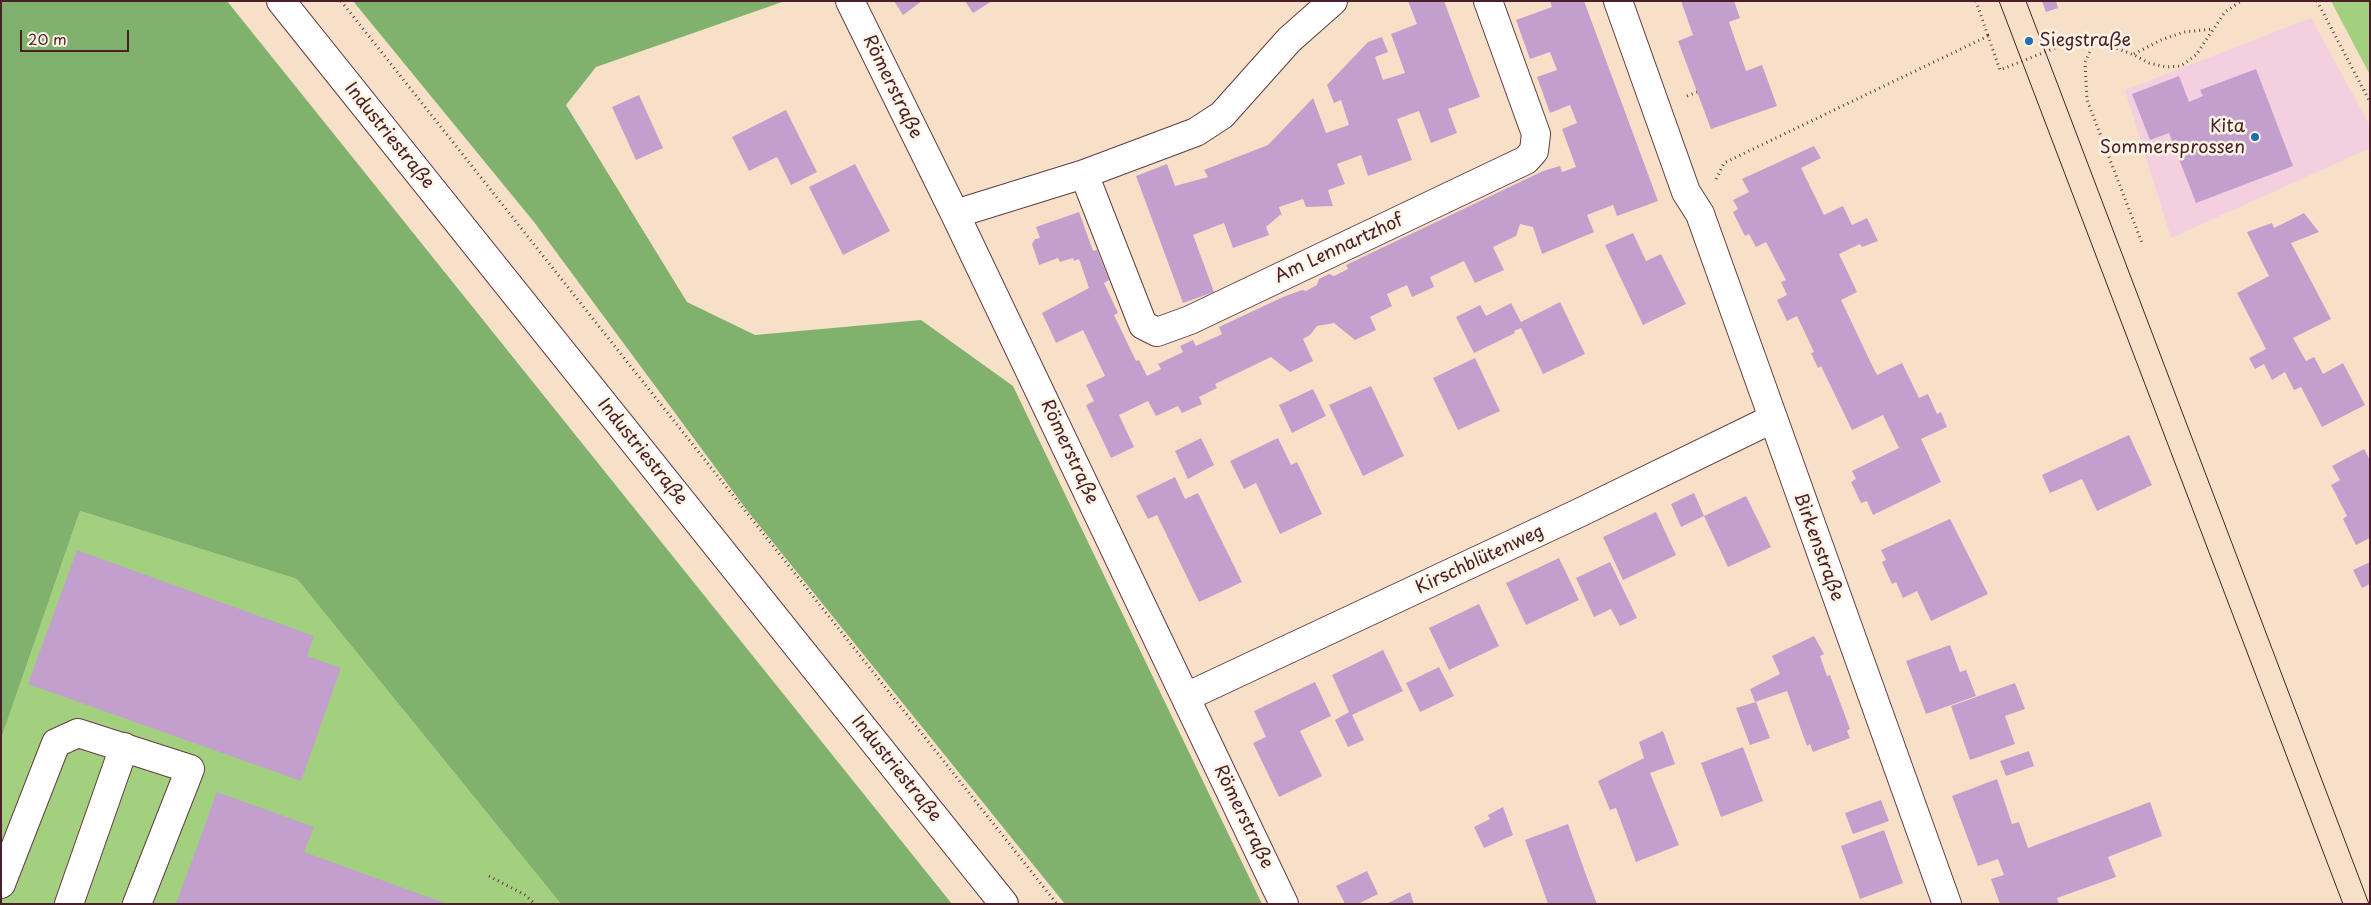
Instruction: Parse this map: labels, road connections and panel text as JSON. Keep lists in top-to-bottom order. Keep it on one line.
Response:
{"streets":{"street":["Römerstraße","Industriestraße","Am Lennartzhof","Birkenstraße","Kirschblütenweg"]},"crossings":[["Römerstraße","Kirschblütenweg"],["Birkenstraße","Kirschblütenweg"]],"places":["Siegstraße","Kita Sommersprossen"],"scale_bar":"20 m"}
